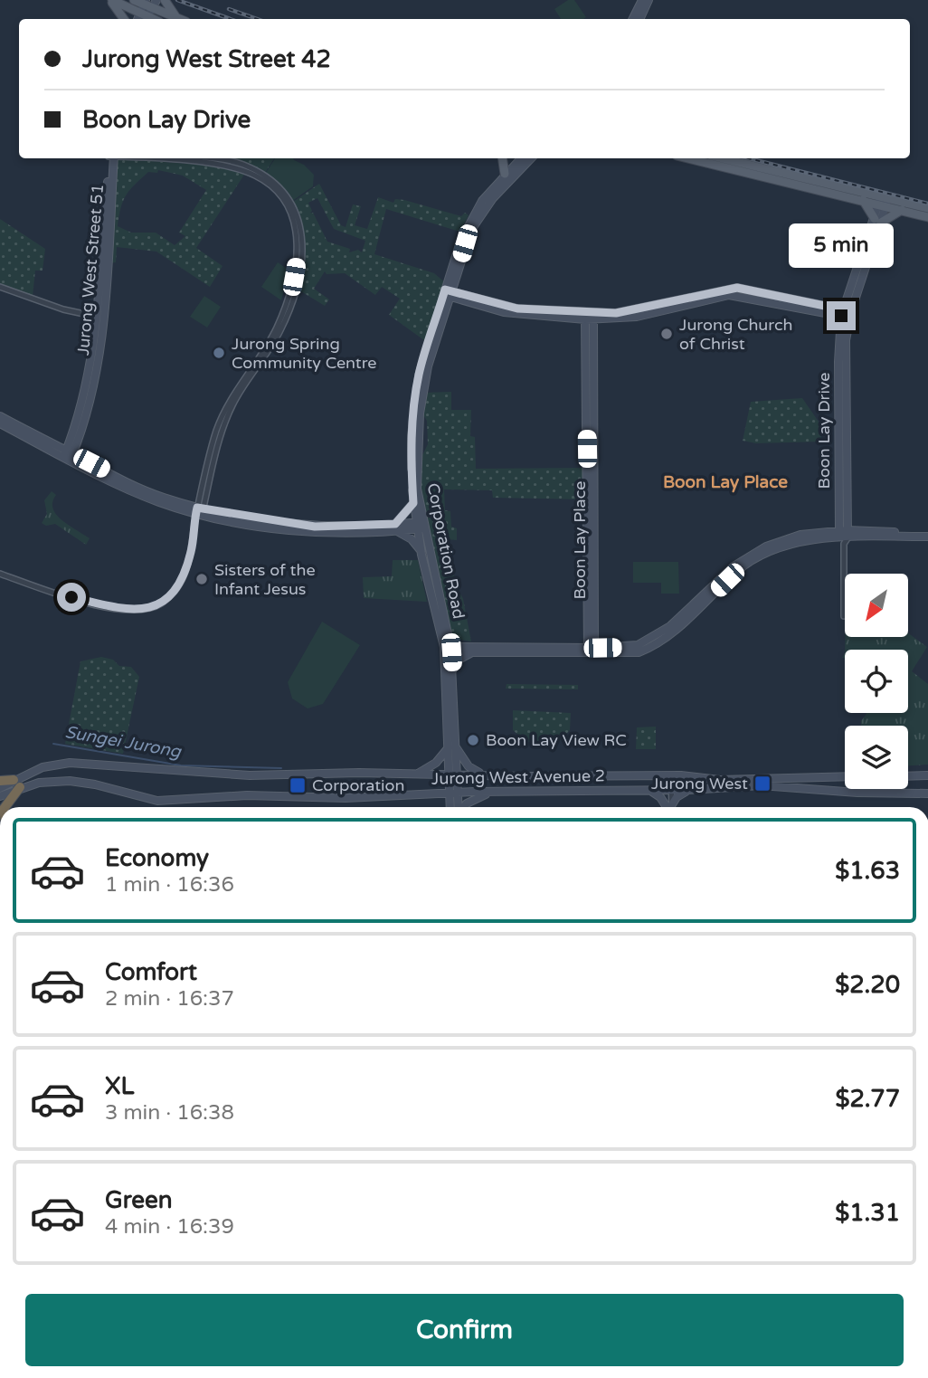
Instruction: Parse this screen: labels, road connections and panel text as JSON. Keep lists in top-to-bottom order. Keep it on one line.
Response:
{"streets":{"main road":["Jurong West Street 51","Boon Lay Drive","Boon Lay Place","Corporation Road","Jurong West Avenue 2"]},"crossings":[["Corporation Road","Jurong West Avenue 2"]],"districts":["Boon Lay Place"],"water":["Sungei Jurong"],"places":{"other":["Jurong Church of Christ","Jurong Spring Community Centre","Sisters of the Infant Jesus","Boon Lay View RC"],"transit":["Jurong West","Corporation"]},"north":"bottom left","page":{"banner":["Jurong West Street 42","Boon Lay Drive"],"bubble":"5 min","list":[{"name":"Economy","note":"1 min · 16:36","value":"$1.63"},{"name":"Comfort","note":"2 min · 16:37","value":"$2.20"},{"name":"XL","note":"3 min · 16:38","value":"$2.77"},{"name":"Green","note":"4 min · 16:39","value":"$1.31"}],"buttons":"Confirm"}}
